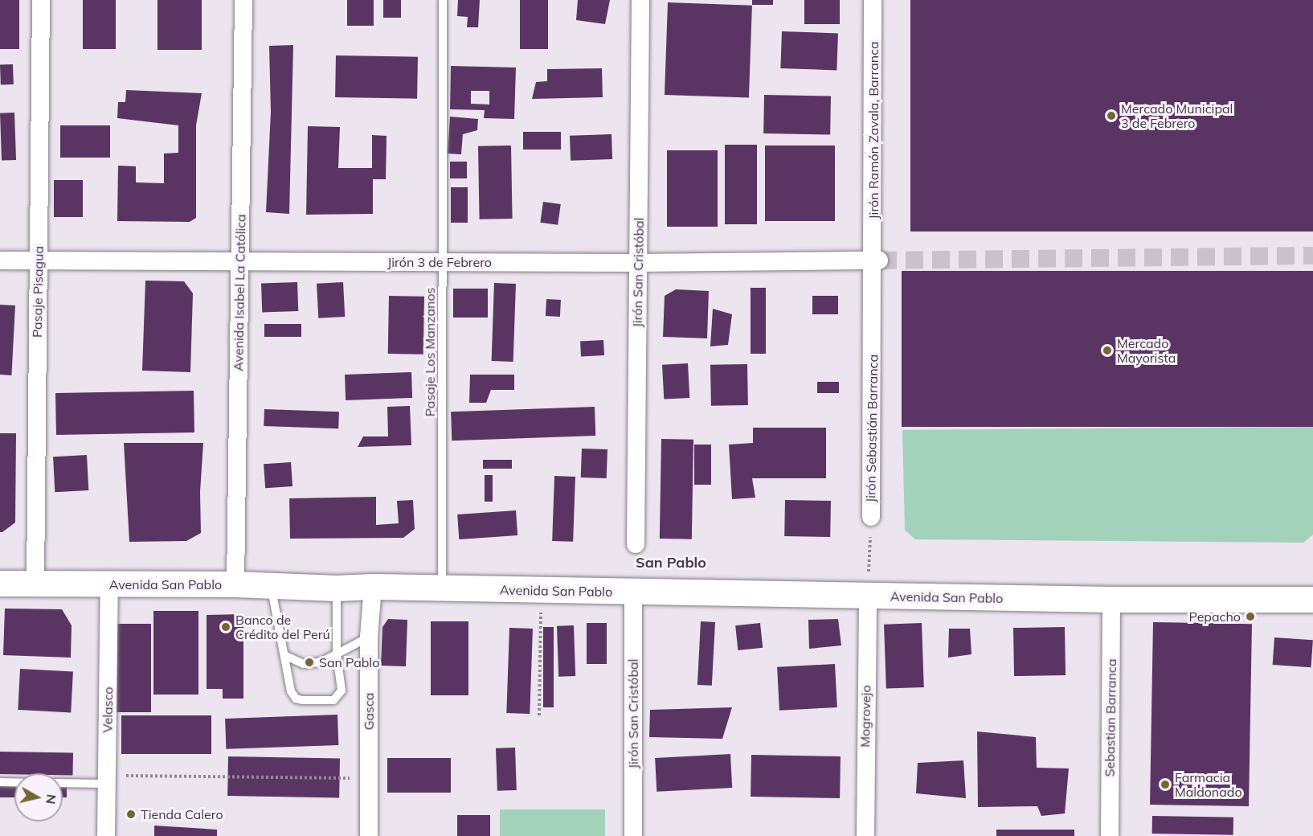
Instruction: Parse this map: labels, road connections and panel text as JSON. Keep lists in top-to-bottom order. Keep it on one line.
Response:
{"streets":{"street":["Jirón Ramón Zavala, Barranca","Jirón 3 de Febrero","Jirón San Cristóbal","Pasaje Pisagua","Avenida Isabel La Católica","Jirón Sebastián Barranca","Avenida San Pablo","Velasco","Gasca","Mogrovejo","Sebastian Barranca"],"lane":["Pasaje Los Manzanos"]},"crossings":[["Jirón Ramón Zavala, Barranca","Jirón 3 de Febrero"],["Jirón Ramón Zavala, Barranca","Jirón Sebastián Barranca"],["Jirón 3 de Febrero","Jirón San Cristóbal"],["Jirón 3 de Febrero","Pasaje Pisagua"],["Jirón 3 de Febrero","Avenida Isabel La Católica"],["Jirón 3 de Febrero","Pasaje Los Manzanos"],["Jirón 3 de Febrero","Jirón Sebastián Barranca"],["Jirón San Cristóbal","Avenida San Pablo"],["Pasaje Pisagua","Avenida San Pablo"],["Avenida Isabel La Católica","Avenida San Pablo"],["Pasaje Los Manzanos","Avenida San Pablo"],["Jirón Sebastián Barranca","Avenida San Pablo"],["Jirón Sebastián Barranca","Mogrovejo"],["Avenida San Pablo","Velasco"],["Avenida San Pablo","Gasca"],["Avenida San Pablo","Mogrovejo"],["Avenida San Pablo","Sebastian Barranca"]],"districts":["San Pablo"],"places":["Mercado Municipal 3 de Febrero","Mercado Mayorista","Pepacho","Banco de Crédito del Perú","San Pablo","Farmacia Maldonado","Tienda Calero"],"north":"right"}
